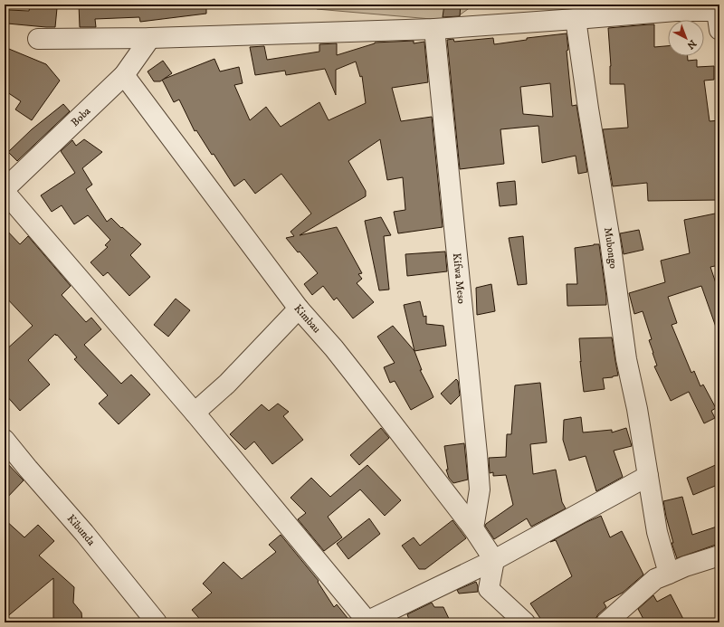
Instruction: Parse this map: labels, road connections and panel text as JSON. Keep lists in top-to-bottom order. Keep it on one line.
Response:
{"streets":{"street":["Boba","Mubongo","Kifwa Meso","Kimbau","Kibunda"]},"crossings":[["Boba","Kimbau"],["Kifwa Meso","Kimbau"]],"north":"bottom right"}
